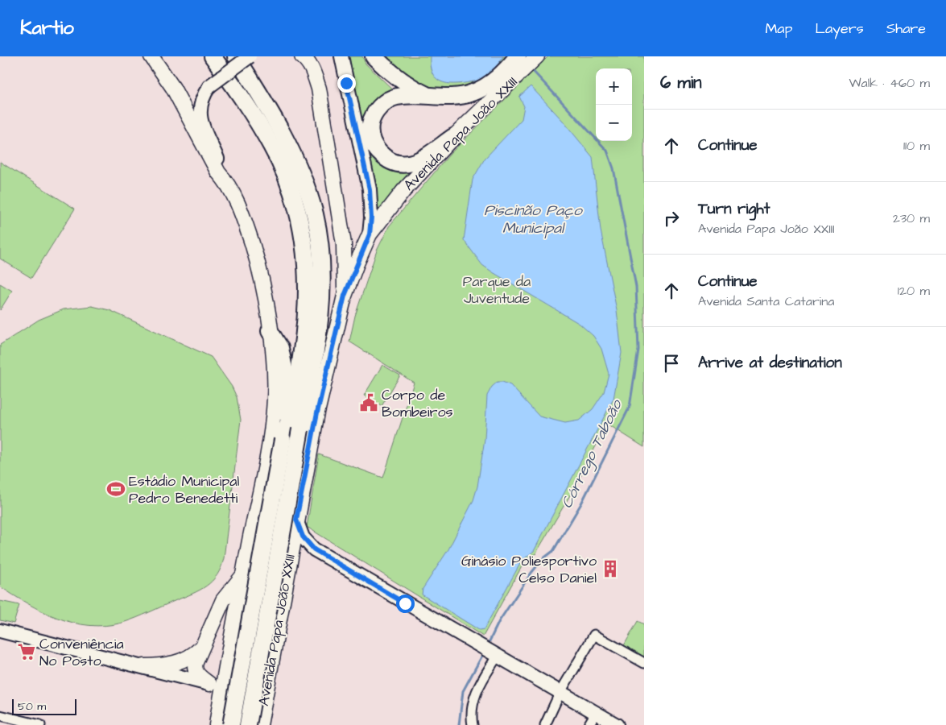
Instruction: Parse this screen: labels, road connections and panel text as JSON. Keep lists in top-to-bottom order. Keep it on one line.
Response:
{"streets":{"highway":["Avenida Papa João XXIII"]},"water":["Piscinão Paço Municipal","Córrego Taboão"],"parks":["Parque da Juventude"],"places":{"public building":["Corpo de Bombeiros"],"sports":["Estádio Municipal Pedro Benedetti"],"building":["Ginásio Poliesportivo Celso Daniel"],"supermarket":["Conveniência No Posto"]},"scale_bar":"50 m","page":{"header":"Kartio","nav":["Map","Layers","Share"],"heading":["6 min","Walk · 460 m"],"map_buttons":["+","−"],"list":[["Continue","110 m"],["Turn right","Avenida Papa João XXIII","230 m"],["Continue","Avenida Santa Catarina","120 m"],"Arrive at destination"],"scale":"50 m"}}
